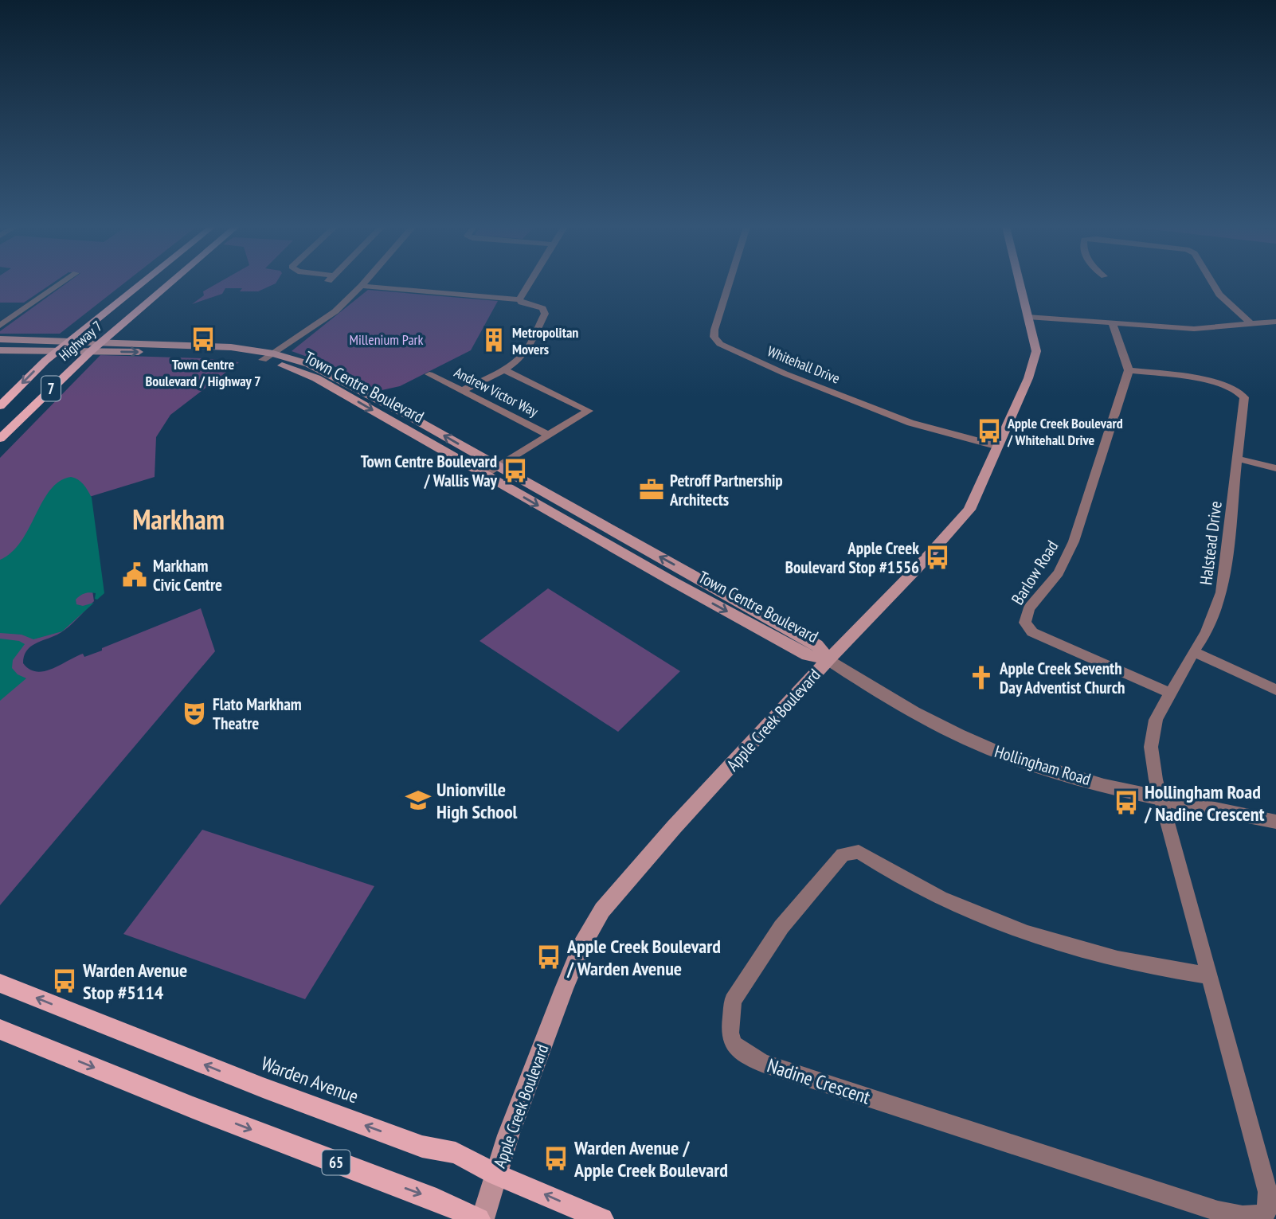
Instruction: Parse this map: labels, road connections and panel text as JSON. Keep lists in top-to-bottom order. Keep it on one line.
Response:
{"streets":{"main road":["Highway 7","Town Centre Boulevard","7","Apple Creek Boulevard","Warden Avenue","65"],"street":["Whitehall Drive","Andrew Victor Way","Halstead Drive","Barlow Road","Hollingham Road","Nadine Crescent"]},"crossings":[["Highway 7","Town Centre Boulevard"],["Whitehall Drive","Apple Creek Boulevard"],["Town Centre Boulevard","Apple Creek Boulevard"],["Town Centre Boulevard","Hollingham Road"],["Halstead Drive","Barlow Road"],["Halstead Drive","Hollingham Road"],["Halstead Drive","Nadine Crescent"],["Apple Creek Boulevard","Hollingham Road"],["Apple Creek Boulevard","Warden Avenue"],["Apple Creek Boulevard","65"],["Hollingham Road","Nadine Crescent"]],"districts":["Markham"],"parks":["Millenium Park"],"places":{"bus stop":["Town Centre Boulevard / Highway 7","Apple Creek Boulevard / Whitehall Drive","Town Centre Boulevard / Wallis Way","Apple Creek Boulevard Stop #1556","Hollingham Road / Nadine Crescent","Apple Creek Boulevard / Warden Avenue","Warden Avenue Stop #5114","Warden Avenue / Apple Creek Boulevard"],"building":["Metropolitan Movers"],"office":["Petroff Partnership Architects"],"public building":["Markham Civic Centre"],"church":["Apple Creek Seventh Day Adventist Church"],"theatre":["Flato Markham Theatre"],"school or university":["Unionville High School"]}}
